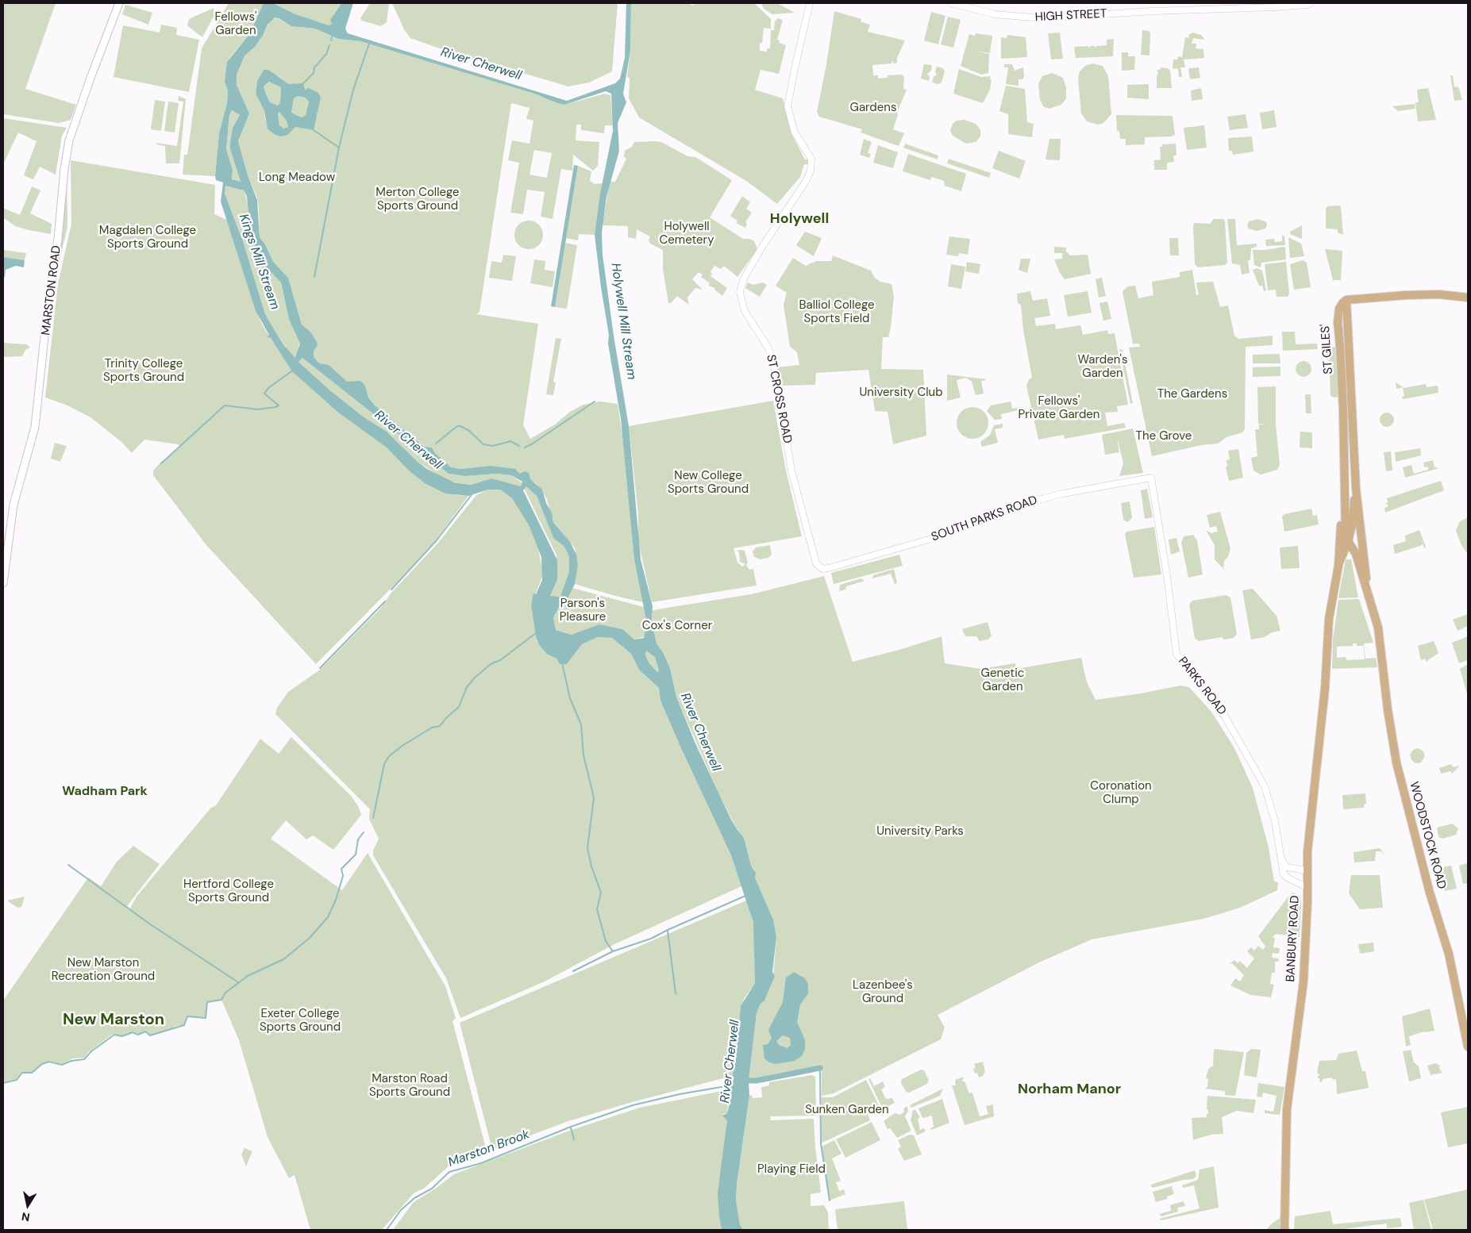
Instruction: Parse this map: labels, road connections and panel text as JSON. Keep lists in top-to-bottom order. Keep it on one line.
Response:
{"streets":{"main road":["MARSTON ROAD","ST GILES'","WOODSTOCK ROAD","BANBURY ROAD"],"street":["HIGH STREET","ST CROSS ROAD","SOUTH PARKS ROAD","PARKS ROAD"]},"crossings":[["ST GILES'","WOODSTOCK ROAD"],["ST GILES'","BANBURY ROAD"],["ST CROSS ROAD","SOUTH PARKS ROAD"],["SOUTH PARKS ROAD","PARKS ROAD"],["PARKS ROAD","BANBURY ROAD"]],"districts":["Holywell","Wadham Park","New Marston","Norham Manor"],"water":["River Cherwell","Kings Mill Stream","Holywell Mill Stream","Marston Brook"],"parks":["Fellows' Garden","Gardens","Long Meadow","Merton College Sports Ground","Holywell Cemetery","Magdalen College Sports Ground","Balliol College Sports Field","Warden's Garden","Trinity College Sports Ground","University Club","The Gardens","Fellows' Private Garden","The Grove","New College Sports Ground","Parson's Pleasure","Cox's Corner","Genetic Garden","Coronation Clump","University Parks","Hertford College Sports Ground","New Marston Recreation Ground","Lazenbee's Ground","Exeter College Sports Ground","Marston Road Sports Ground","Sunken Garden","Playing Field"],"north":"bottom"}
